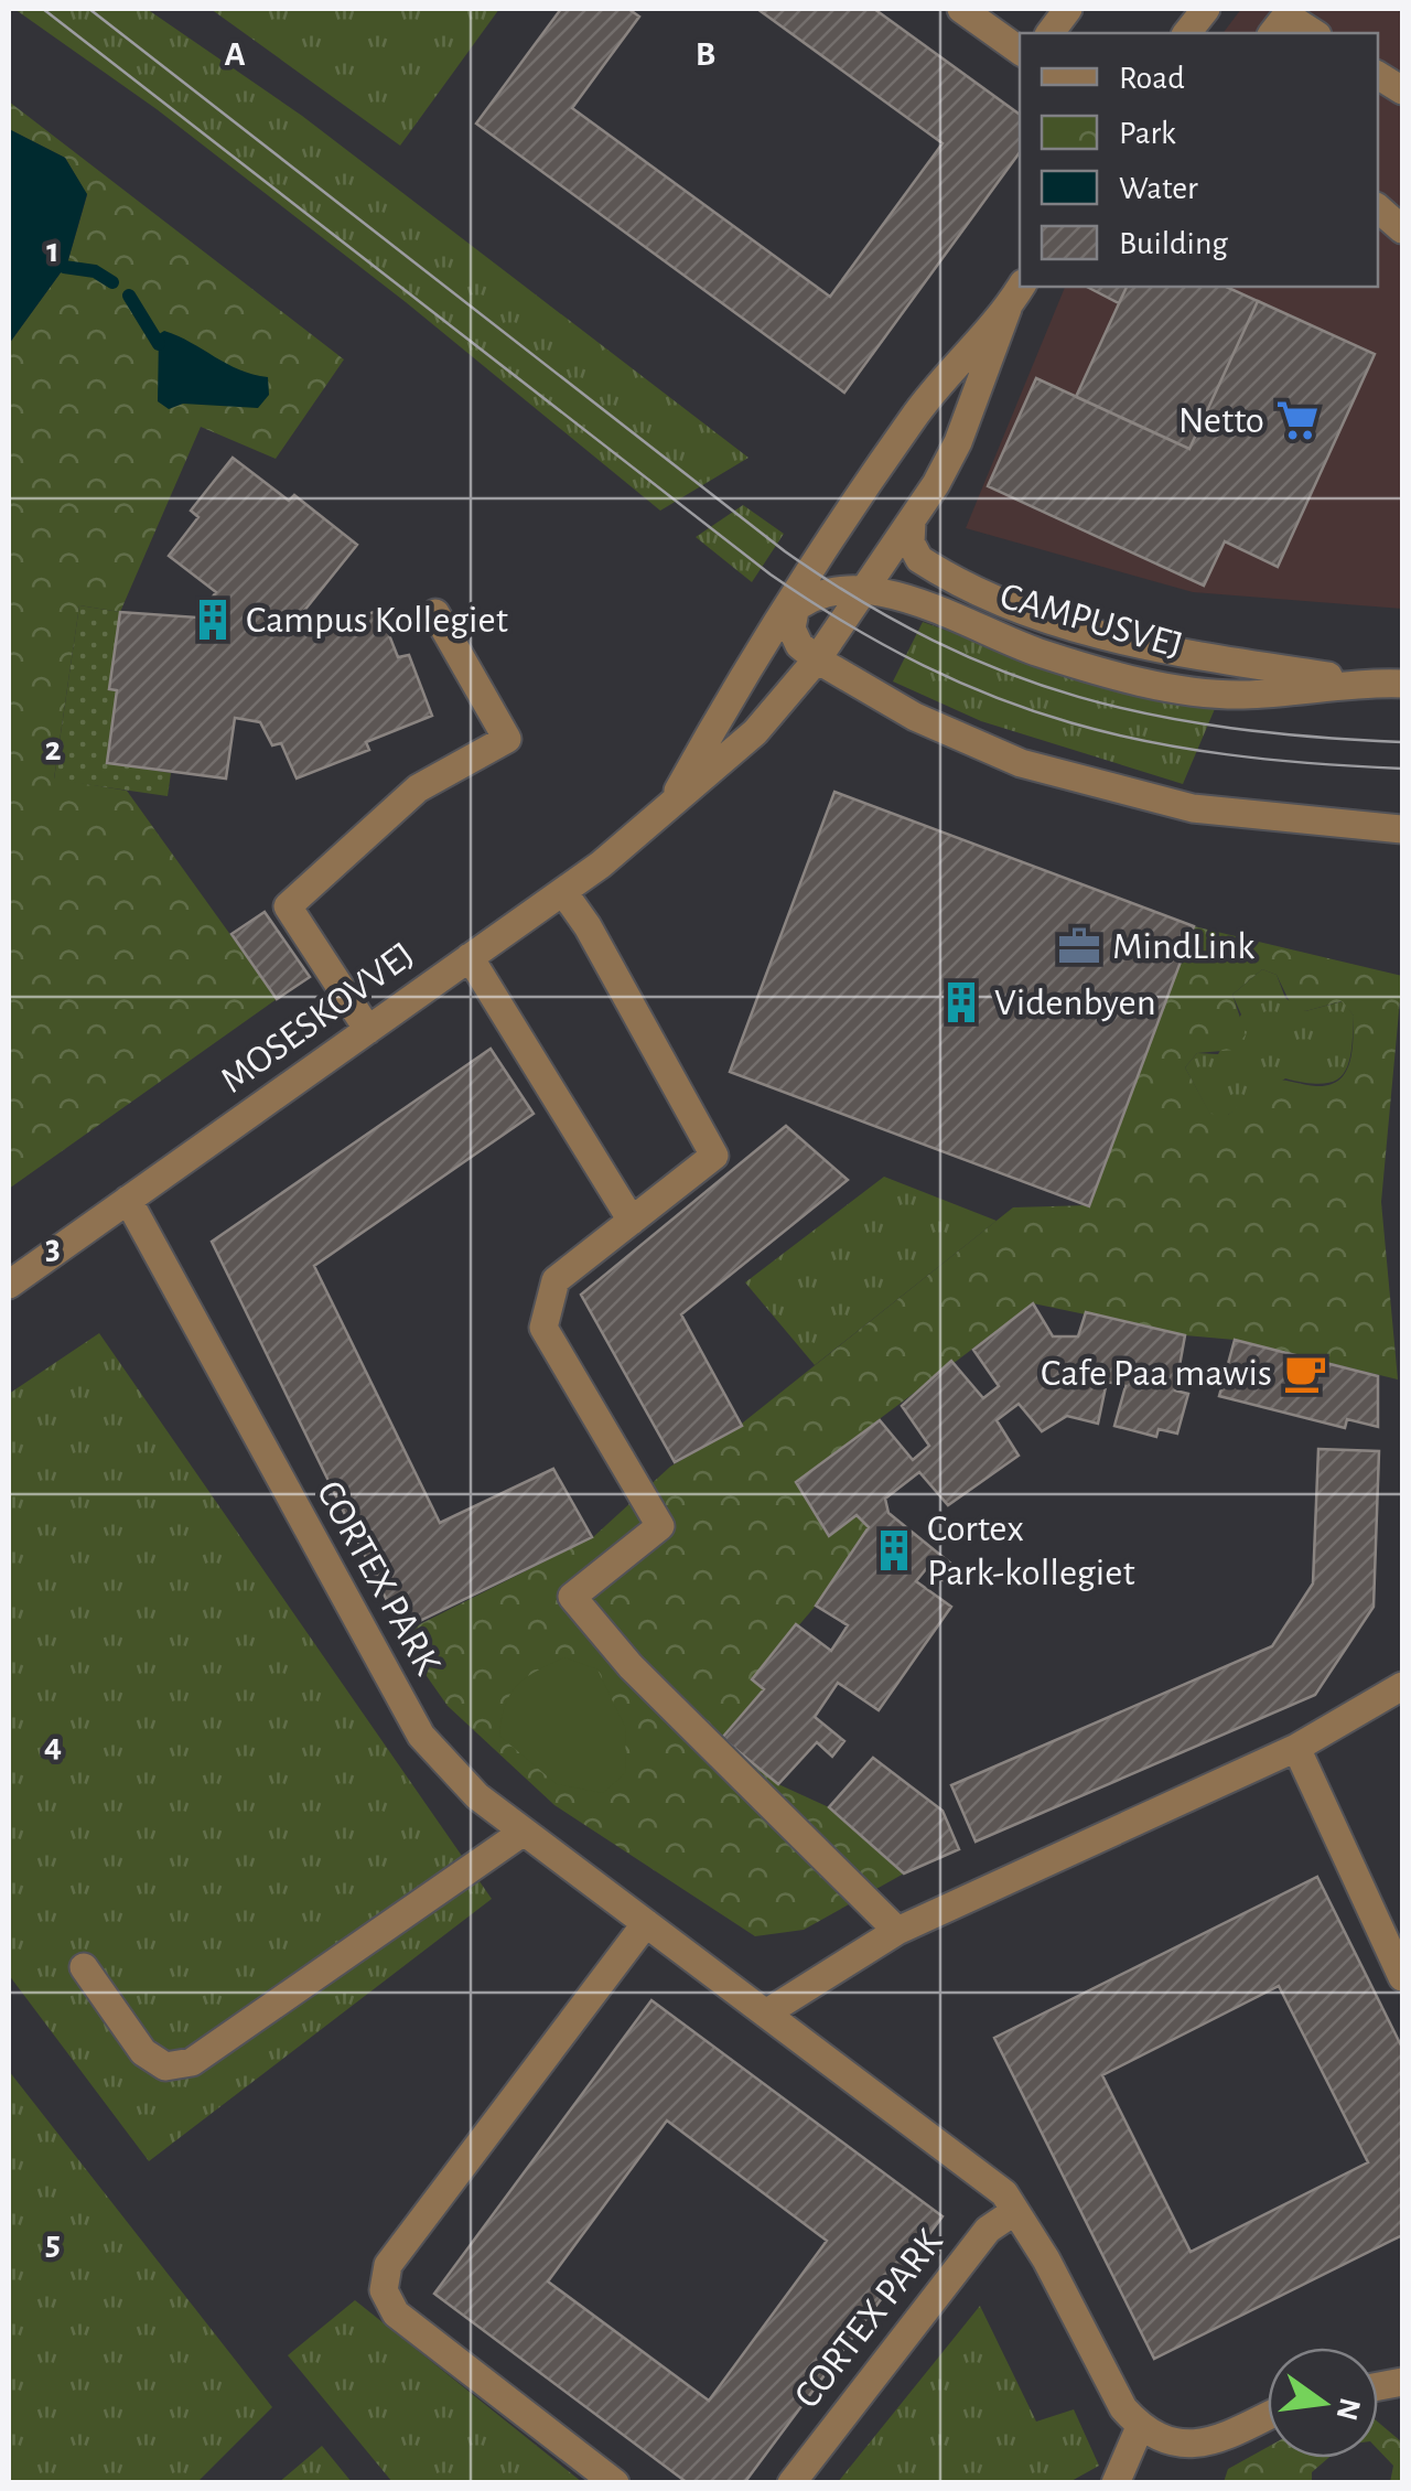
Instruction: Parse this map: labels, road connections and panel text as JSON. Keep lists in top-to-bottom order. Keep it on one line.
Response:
{"streets":{"street":["CAMPUSVEJ","MOSESKOVVEJ","CORTEX PARK"]},"crossings":[["CAMPUSVEJ","MOSESKOVVEJ"],["MOSESKOVVEJ","CORTEX PARK"]],"places":{"supermarket":["Netto"],"building":["Campus Kollegiet","Videnbyen","Cortex Park-kollegiet"],"office":["MindLink"],"cafe":["Cafe Paa mawis"]},"legend":["Road","Park","Water","Building"],"north":"right","grid":{"columns":["A","B"],"rows":["1","2","3","4","5"]}}
